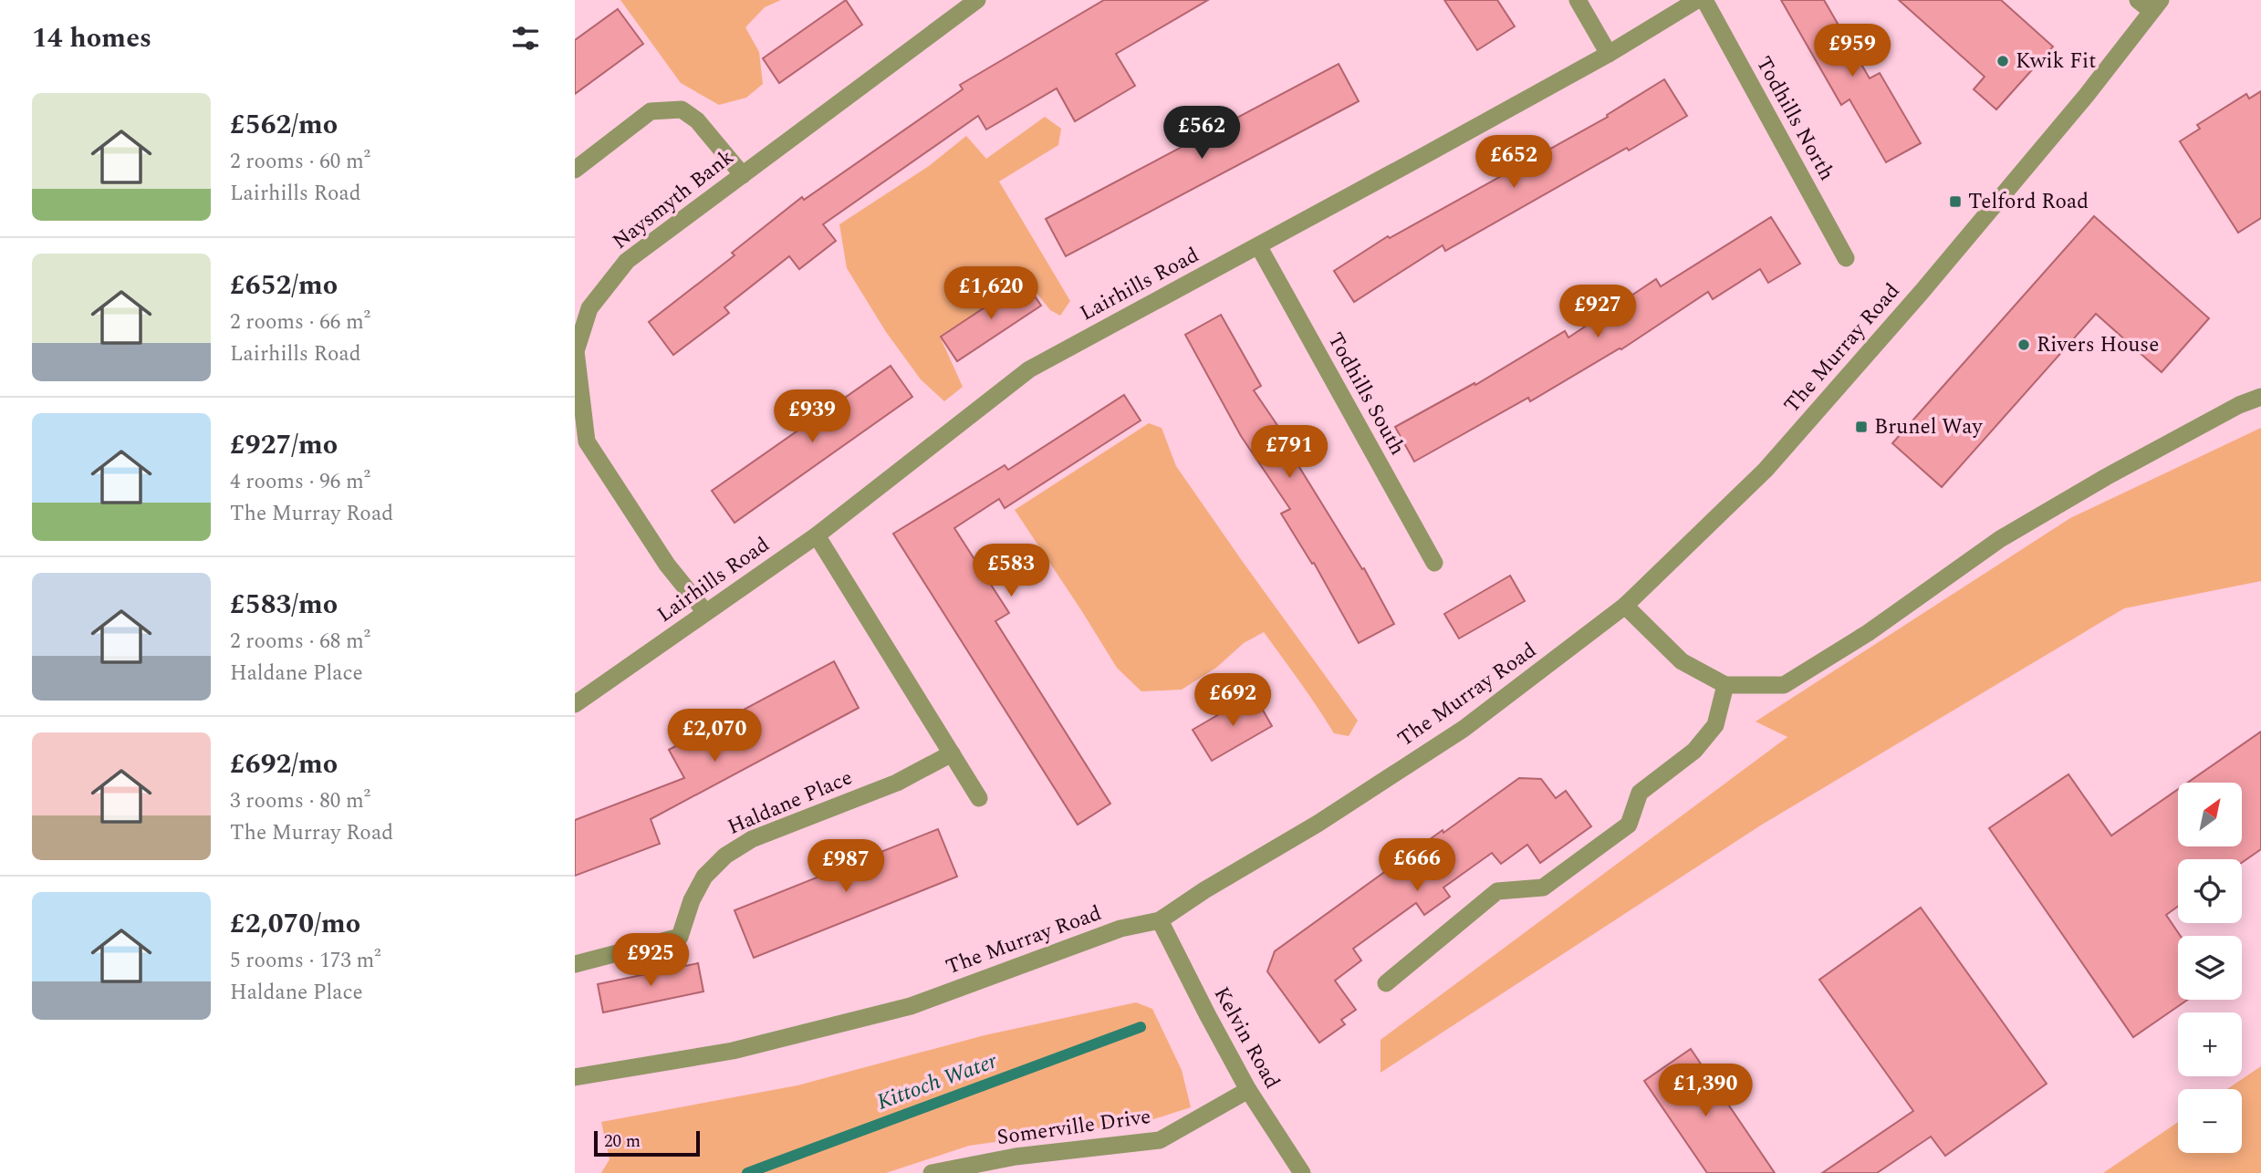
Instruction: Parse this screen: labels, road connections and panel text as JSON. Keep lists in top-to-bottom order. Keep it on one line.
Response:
{"streets":{"street":["Todhills North","Naysmyth Bank","Lairhills Road","The Murray Road","Todhills South","Haldane Place","Kelvin Road","Somerville Drive"]},"crossings":[["Naysmyth Bank","Lairhills Road"],["Lairhills Road","Todhills South"],["The Murray Road","Kelvin Road"],["Kelvin Road","Somerville Drive"]],"water":["Kittoch Water"],"places":{"other":["Kwik Fit","Rivers House"],"transit":["Telford Road","Brunel Way"]},"scale_bar":"20 m","north":"top right","page":{"heading":"14 homes","price":["£959","£562","£652","£1,620","£927","£939","£791","£583","£692","£2,070","£666","£987","£925","£1,390"],"list":[{"name":"£562/mo","note":"2 rooms · 60 m² · Lairhills Road"},{"name":"£652/mo","note":"2 rooms · 66 m² · Lairhills Road"},{"name":"£927/mo","note":"4 rooms · 96 m² · The Murray Road"},{"name":"£583/mo","note":"2 rooms · 68 m² · Haldane Place"},{"name":"£692/mo","note":"3 rooms · 80 m² · The Murray Road"},{"name":"£2,070/mo","note":"5 rooms · 173 m² · Haldane Place"}],"map_buttons":["+","−"],"scale":"20 m"}}
